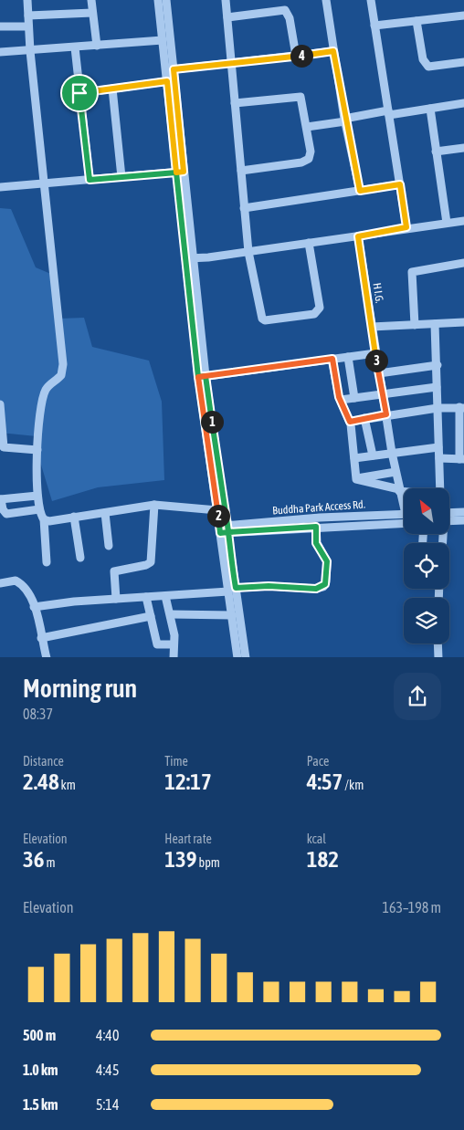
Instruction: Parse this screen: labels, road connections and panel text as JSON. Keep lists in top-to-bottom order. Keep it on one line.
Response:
{"streets":{"street":["H I.G.","Buddha Park Access Rd."]},"north":"top left","page":{"pins":["4","3","1","2"],"heading":["Morning run","08:37"],"stats":[["Distance","2.48 km"],["Time","12:17"],["Pace","4:57 /km"],["Elevation","36 m"],["Heart rate","139 bpm"],["kcal","182"]],"chart":["Elevation","163–198 m"],"list":[{"name":"500 m","note":"4:40"},{"name":"1.0 km","note":"4:45"},{"name":"1.5 km","note":"5:14"}]}}
